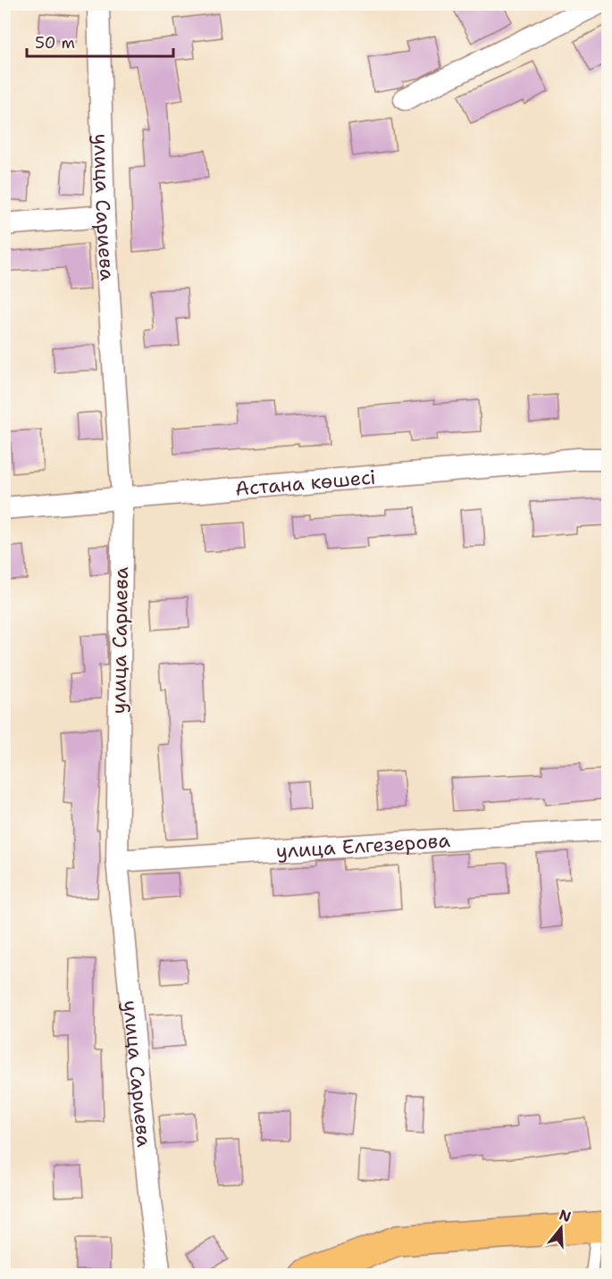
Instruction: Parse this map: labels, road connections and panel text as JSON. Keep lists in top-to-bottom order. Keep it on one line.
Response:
{"streets":{"street":["улица Сариева","Астана көшесі","улица Елгезерова"]},"crossings":[["улица Сариева","Астана көшесі"],["улица Сариева","улица Елгезерова"]],"scale_bar":"50 m","north":"top"}
